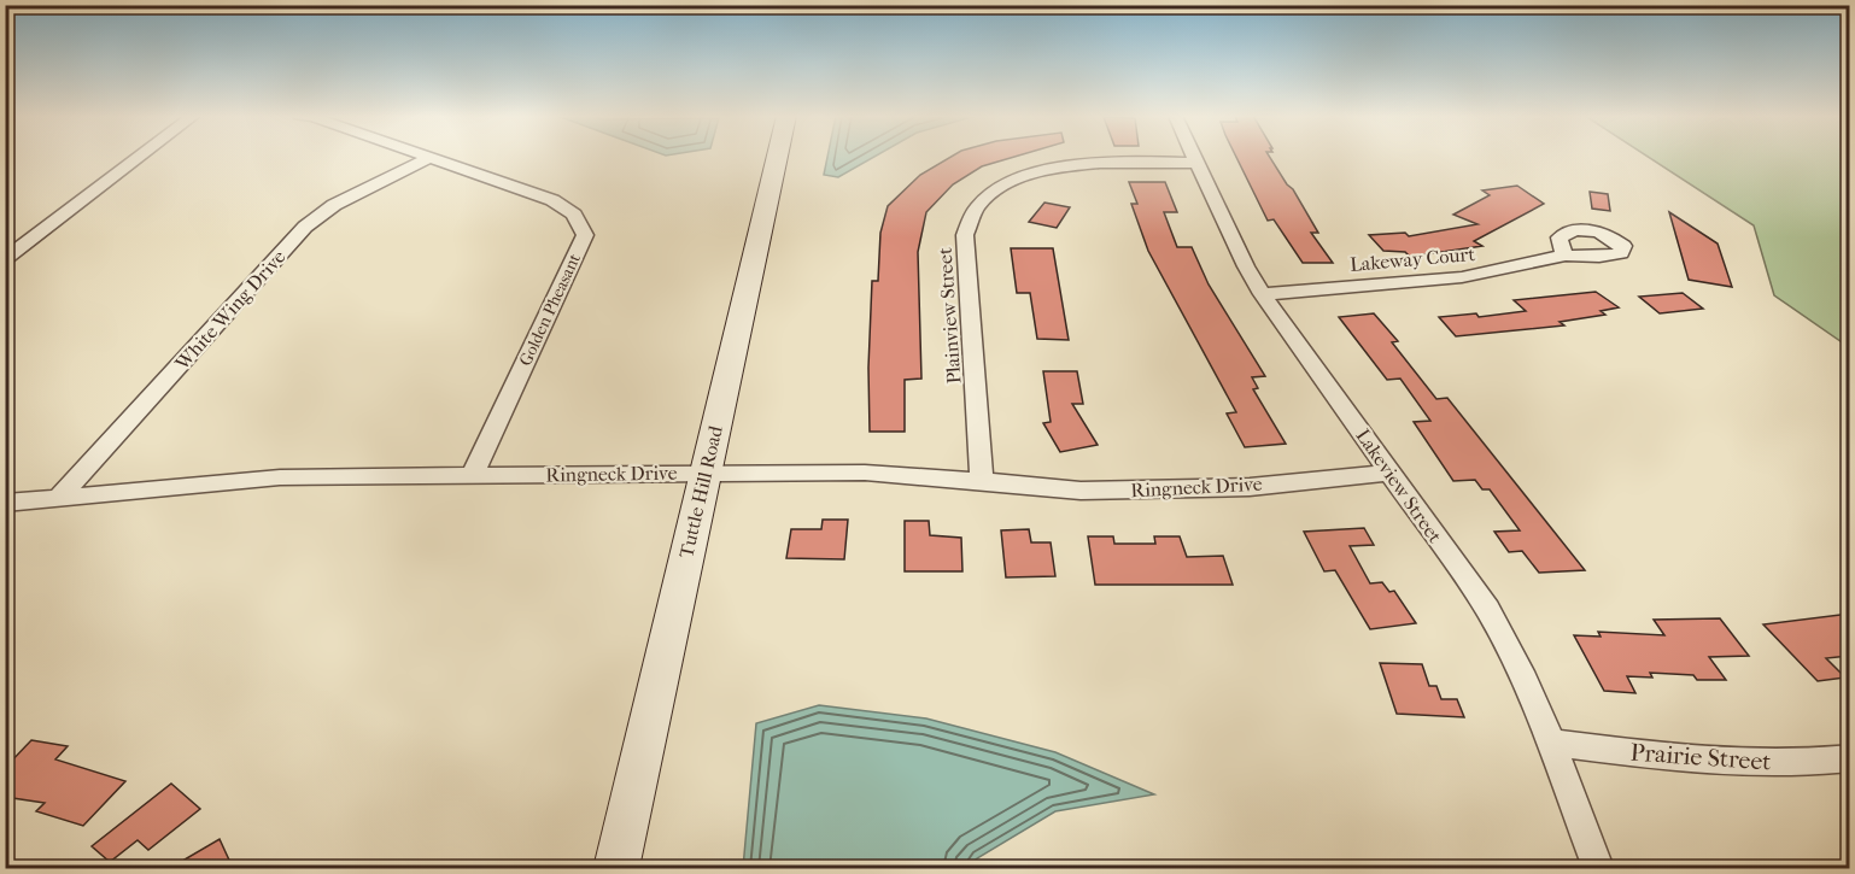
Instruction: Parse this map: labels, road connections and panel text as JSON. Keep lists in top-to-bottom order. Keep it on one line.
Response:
{"streets":{"main road":["Tuttle Hill Road"],"street":["Lakeway Court","White Wing Drive","Golden Pheasant","Plainview Street","Ringneck Drive","Lakeview Street","Prairie Street"]},"crossings":[["Lakeway Court","Lakeview Street"],["White Wing Drive","Golden Pheasant"],["White Wing Drive","Ringneck Drive"],["Golden Pheasant","Ringneck Drive"],["Plainview Street","Ringneck Drive"],["Plainview Street","Lakeview Street"],["Ringneck Drive","Lakeview Street"],["Ringneck Drive","Tuttle Hill Road"],["Lakeview Street","Prairie Street"]]}
